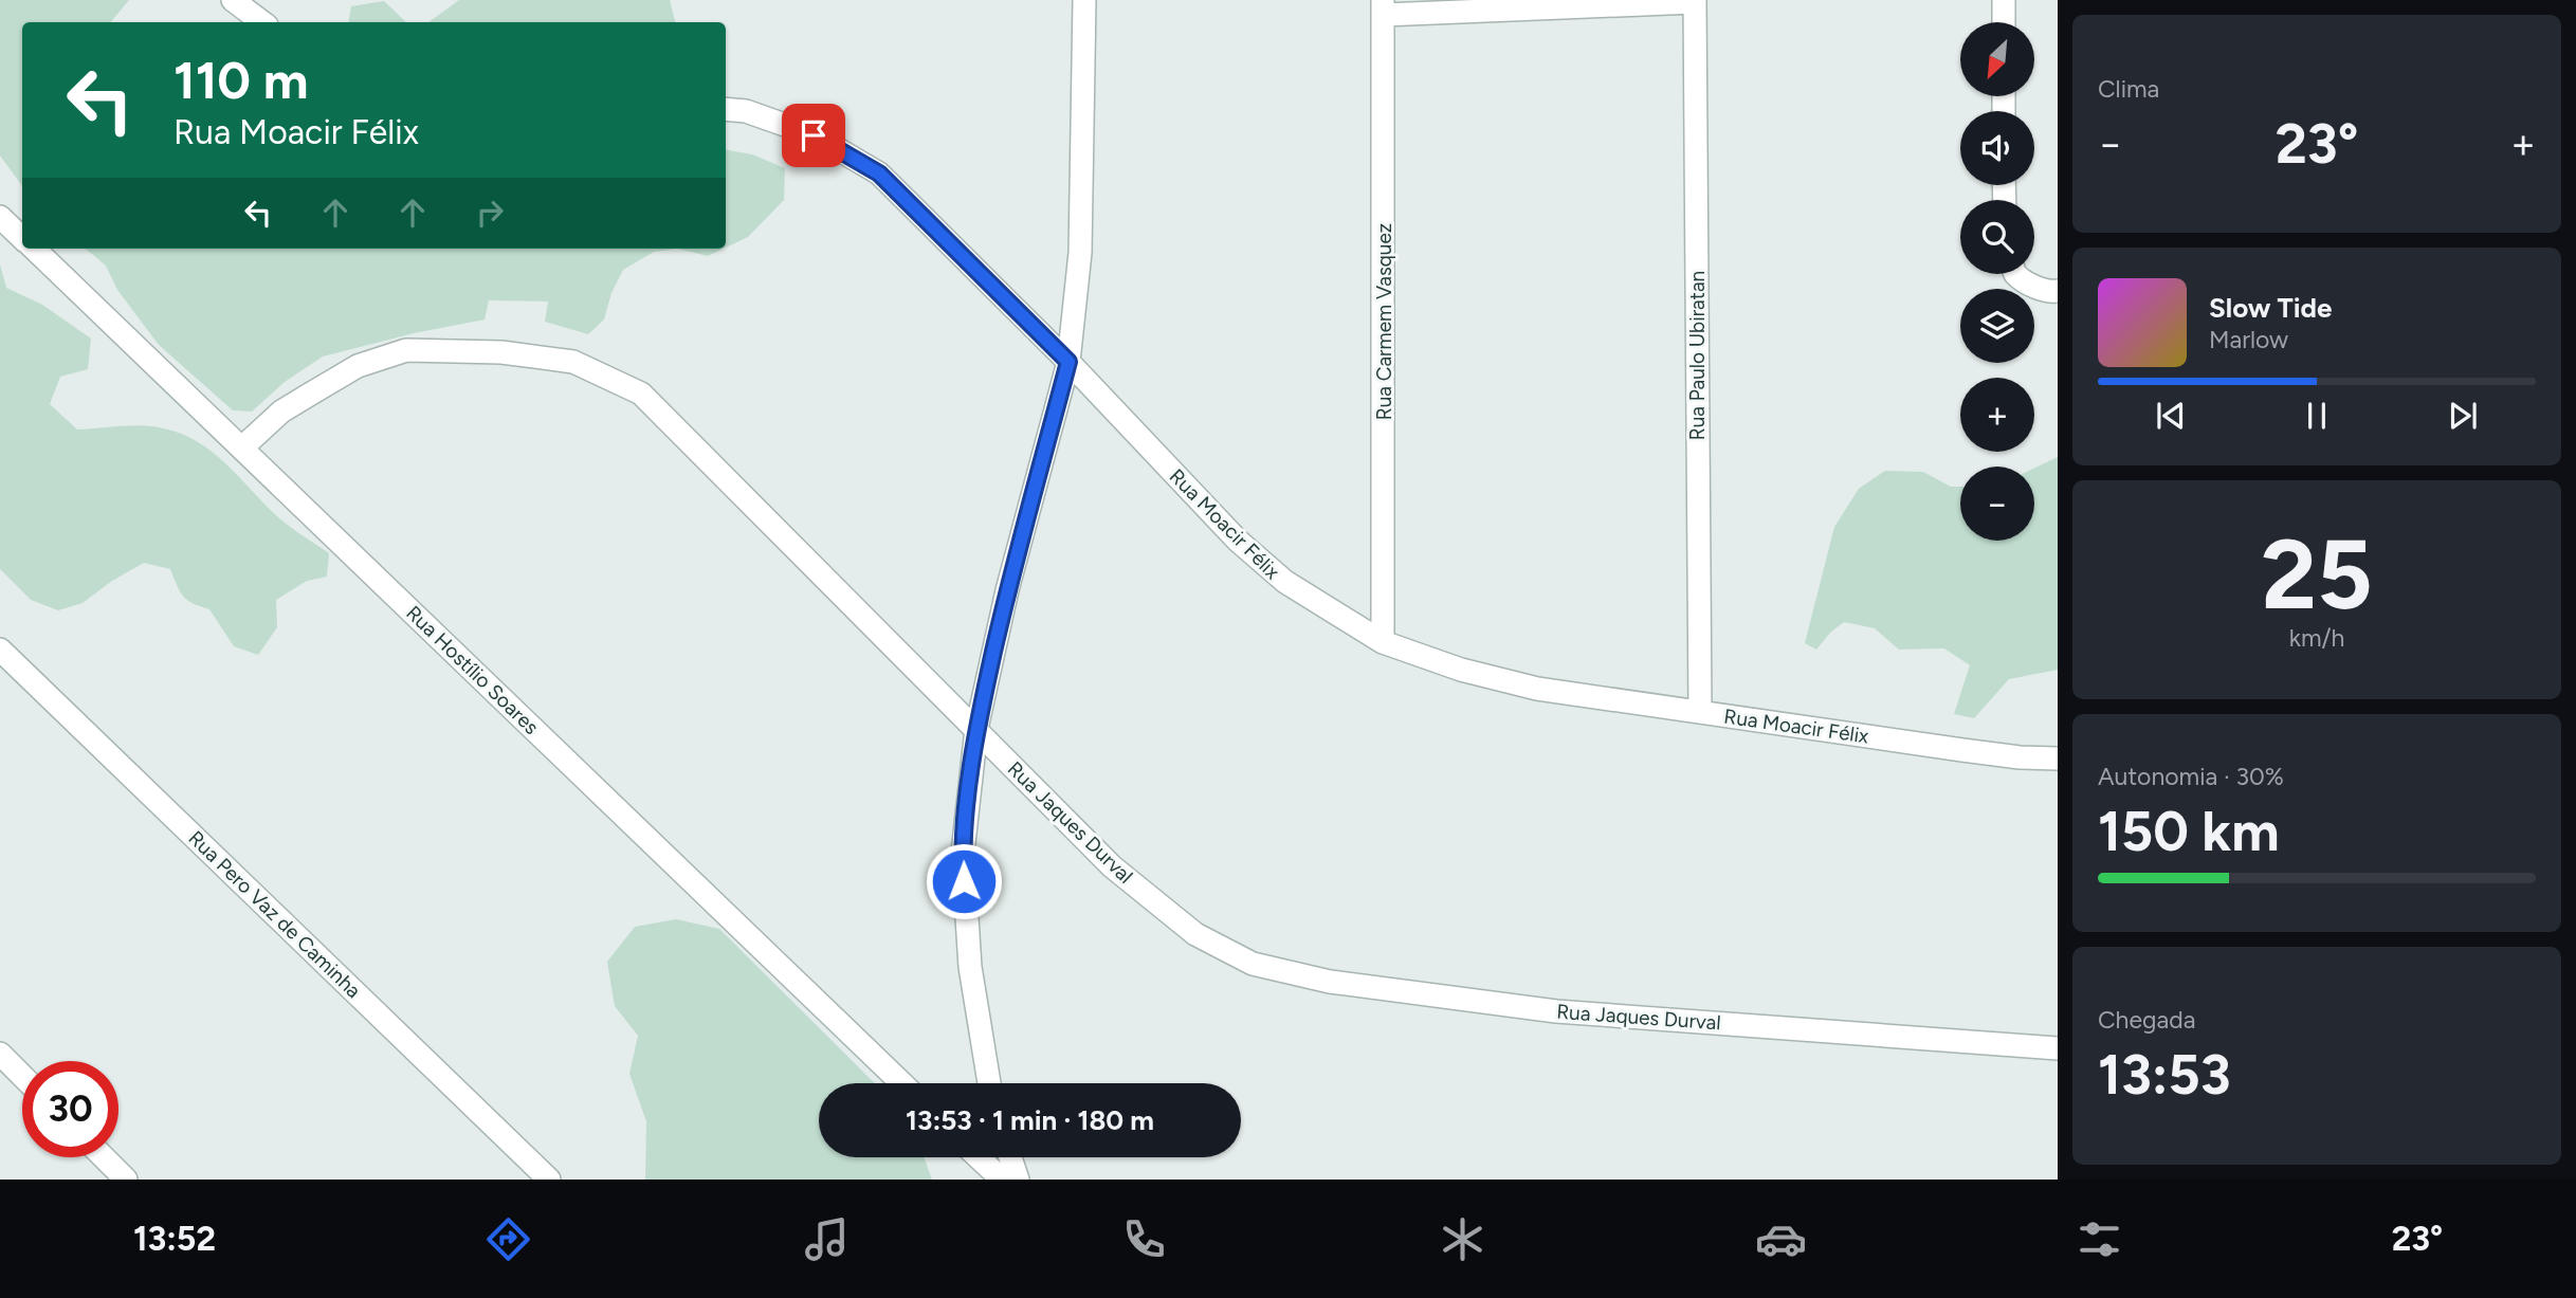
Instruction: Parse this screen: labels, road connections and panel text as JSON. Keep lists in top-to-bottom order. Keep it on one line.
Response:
{"streets":{"street":["Rua Carmem Vasquez","Rua Paulo Ubiratan","Rua Moacir Félix","Rua Hostílio Soares","Rua Jaques Durval","Rua Pero Vaz de Caminha"]},"crossings":[["Rua Carmem Vasquez","Rua Moacir Félix"],["Rua Paulo Ubiratan","Rua Moacir Félix"],["Rua Hostílio Soares","Rua Jaques Durval"]],"north":"bottom left","page":{"tile":["Clima",["25","km/h"],["Autonomia · 30%","150 km"],["Chegada","13:53"]],"map_buttons":["+","−"],"turn":["110 m","Rua Moacir Félix"],"heat":["−","23°","+"],"song":["Slow Tide","Marlow"],"limit":"30","trip":"13:53 · 1 min · 180 m","tabs":["13:52","23°"]}}
